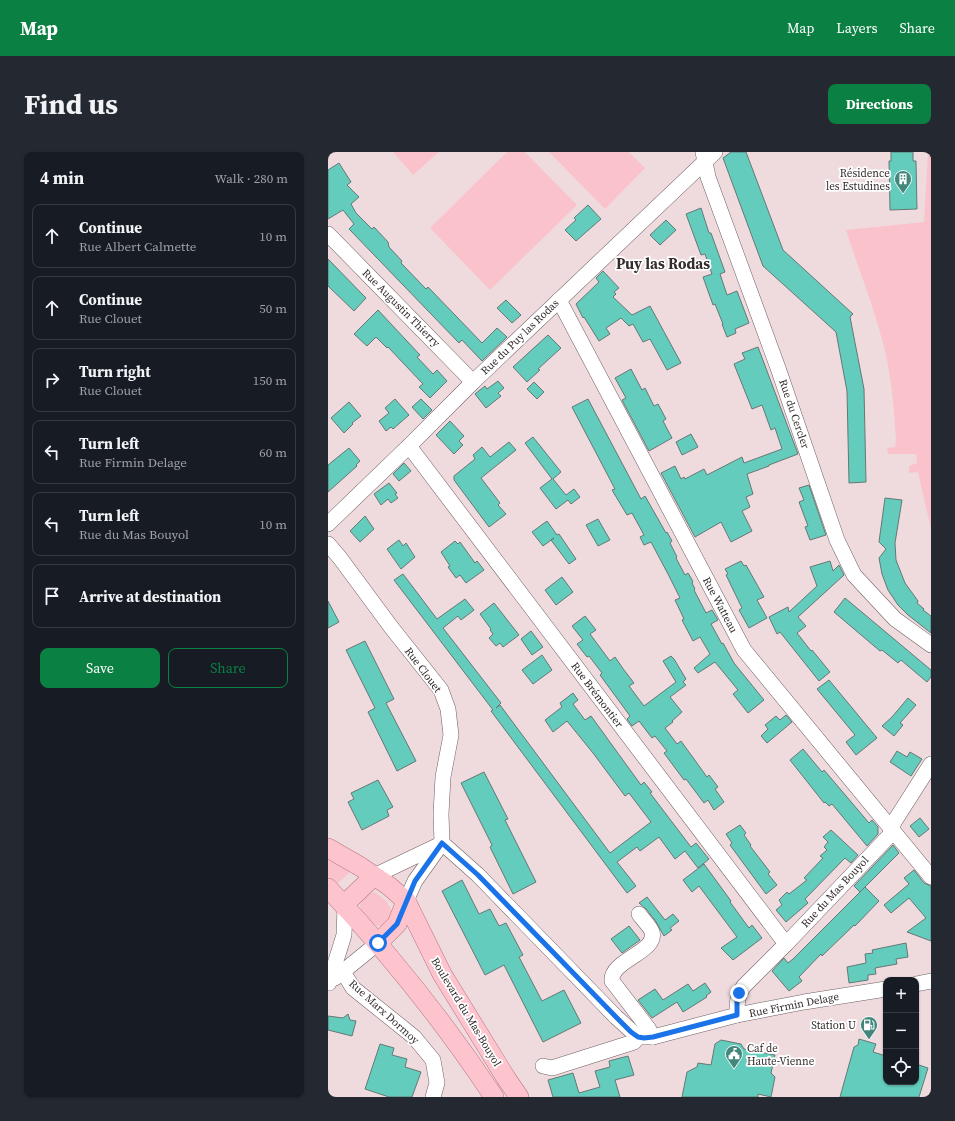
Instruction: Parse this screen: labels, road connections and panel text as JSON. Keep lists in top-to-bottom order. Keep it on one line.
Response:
{"streets":{"main road":["Boulevard du Mas-Bouyol"],"street":["Rue Augustin Thierry","Rue du Puy las Rodas","Rue du Cercler","Rue Watteau","Rue Clouet","Rue Brémontier","Rue du Mas Bouyol","Rue Firmin Delage","Rue Marx Dormoy"]},"crossings":[["Rue Augustin Thierry","Rue du Puy las Rodas"],["Rue du Puy las Rodas","Rue du Cercler"],["Rue du Puy las Rodas","Rue Watteau"],["Rue du Puy las Rodas","Rue Brémontier"],["Rue Watteau","Rue du Mas Bouyol"],["Rue Brémontier","Rue du Mas Bouyol"],["Rue du Mas Bouyol","Rue Firmin Delage"]],"districts":["Puy las Rodas"],"places":{"building":["Résidence les Estudines"],"fuel station":["Station U"],"public building":["Caf de Haute-Vienne"]},"page":{"header":"Map","nav":["Map","Layers","Share"],"buttons":["Directions",["Save","Share"]],"title":"Find us","heading":["4 min","Walk · 280 m"],"list":[["Continue","Rue Albert Calmette","10 m"],["Continue","Rue Clouet","50 m"],["Turn right","Rue Clouet","150 m"],["Turn left","Rue Firmin Delage","60 m"],["Turn left","Rue du Mas Bouyol","10 m"],"Arrive at destination"],"map_buttons":["+","−"]}}
